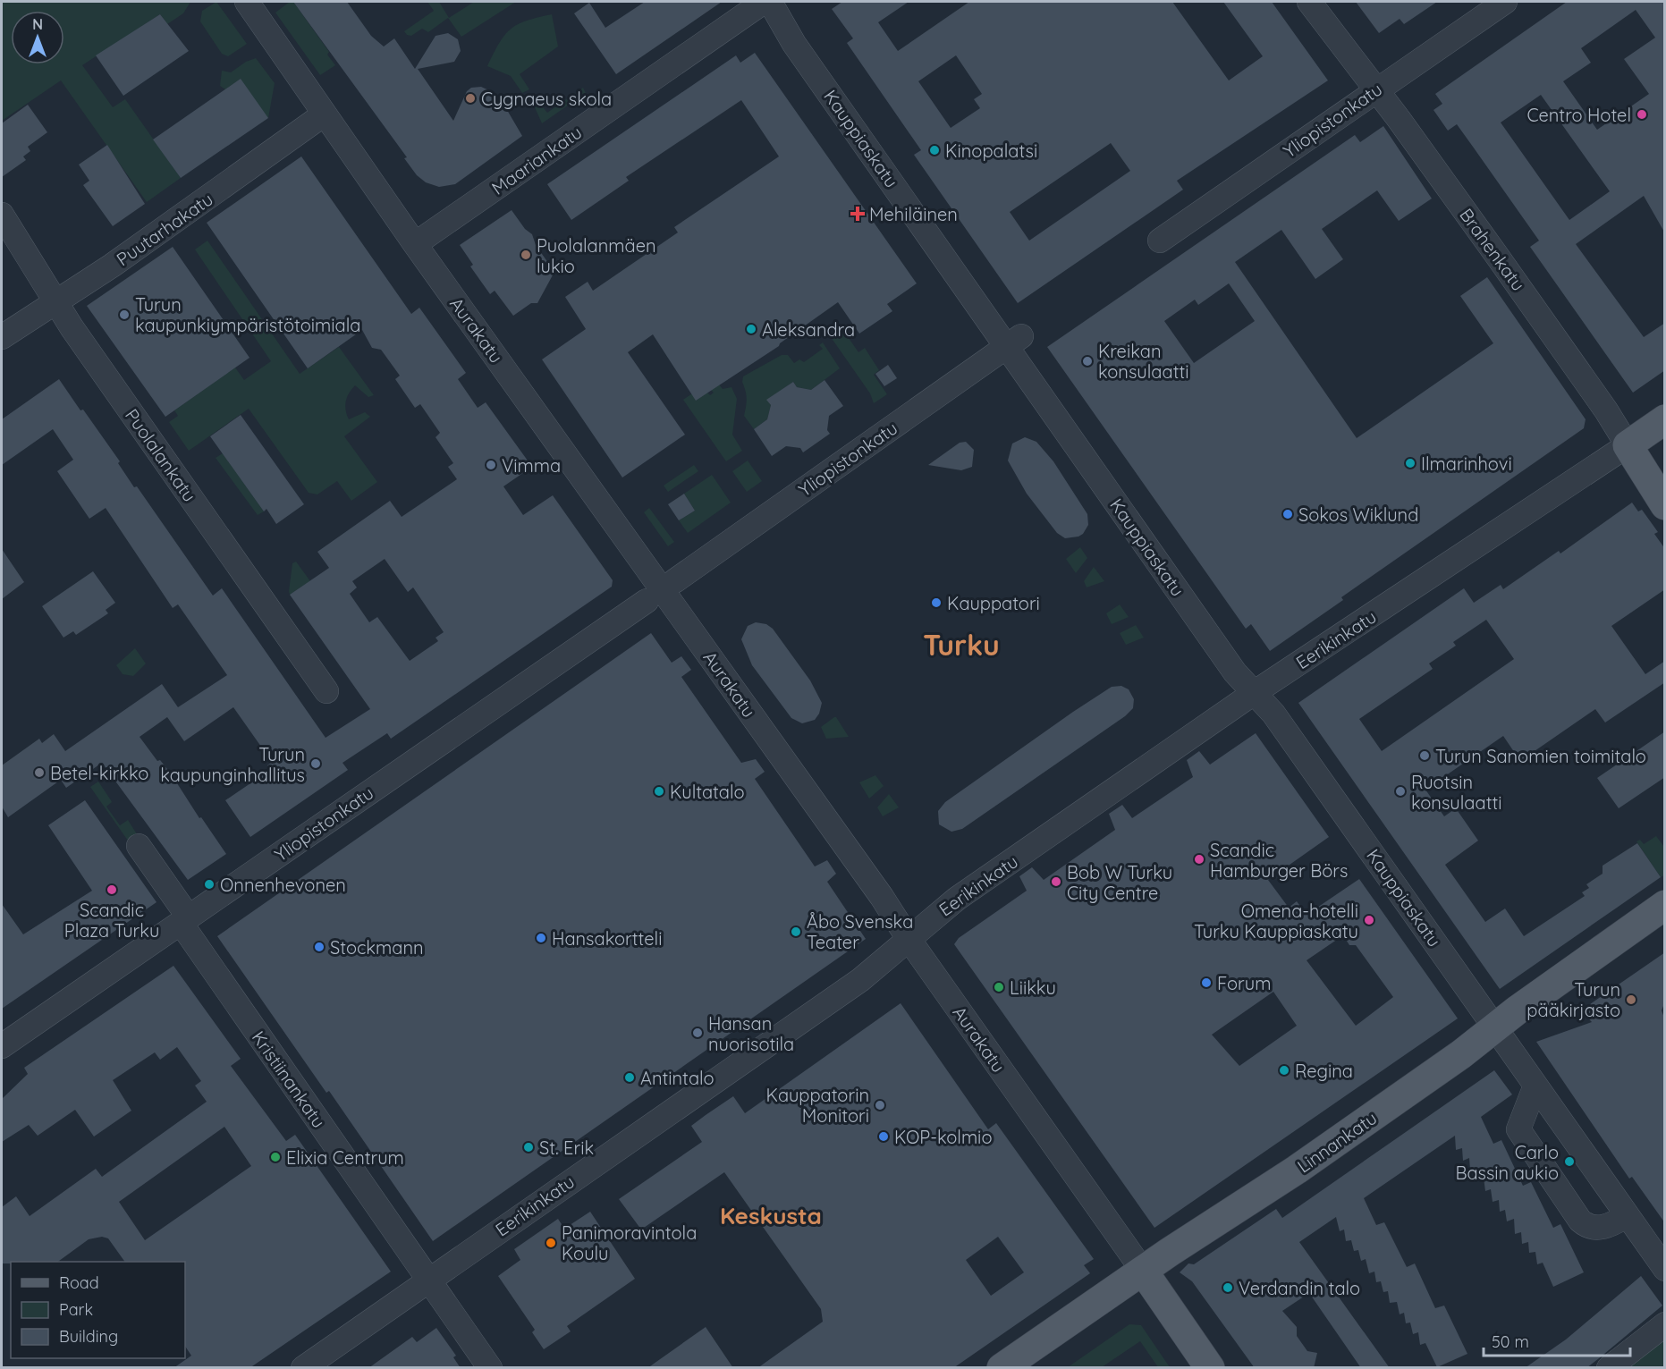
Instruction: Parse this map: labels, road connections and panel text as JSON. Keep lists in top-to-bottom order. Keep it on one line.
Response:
{"streets":{"main road":["Brahenkatu","Aurakatu","Eerikinkatu","Linnankatu"],"street":["Yliopistonkatu","Kauppiaskatu","Maariankatu","Puutarhakatu","Puolalankatu","Kristiinankatu"]},"crossings":[["Yliopistonkatu","Kauppiaskatu"],["Yliopistonkatu","Brahenkatu"],["Yliopistonkatu","Kristiinankatu"],["Kauppiaskatu","Eerikinkatu"],["Kauppiaskatu","Linnankatu"],["Maariankatu","Aurakatu"],["Puutarhakatu","Aurakatu"],["Puutarhakatu","Puolalankatu"],["Brahenkatu","Eerikinkatu"],["Aurakatu","Eerikinkatu"],["Aurakatu","Linnankatu"],["Eerikinkatu","Kristiinankatu"]],"districts":["Turku","Keskusta"],"places":{"other":["Cygnaeus skola","Centro Hotel","Kinopalatsi","Puolalanmäen lukio","Turun kaupunkiympäristötoimiala","Aleksandra","Kreikan konsulaatti","Ilmarinhovi","Vimma","Sokos Wiklund","Kauppatori","Turun Sanomien toimitalo","Turun kaupunginhallitus","Betel-kirkko","Kultatalo","Ruotsin konsulaatti","Scandic Hamburger Börs","Bob W Turku City Centre","Onnenhevonen","Scandic Plaza Turku","Omena-hotelli Turku Kauppiaskatu","Åbo Svenska Teater","Hansakortteli","Stockmann","Forum","Liikku","Turun pääkirjasto","Hansan nuorisotila","Regina","Antintalo","Kauppatorin Monitori","KOP-kolmio","St. Erik","Elixia Centrum","Carlo Bassin aukio","Panimoravintola Koulu","Verdandin talo"],"health":["Mehiläinen"]},"legend":["Road","Park","Building"],"scale_bar":"50 m","north":"top"}
